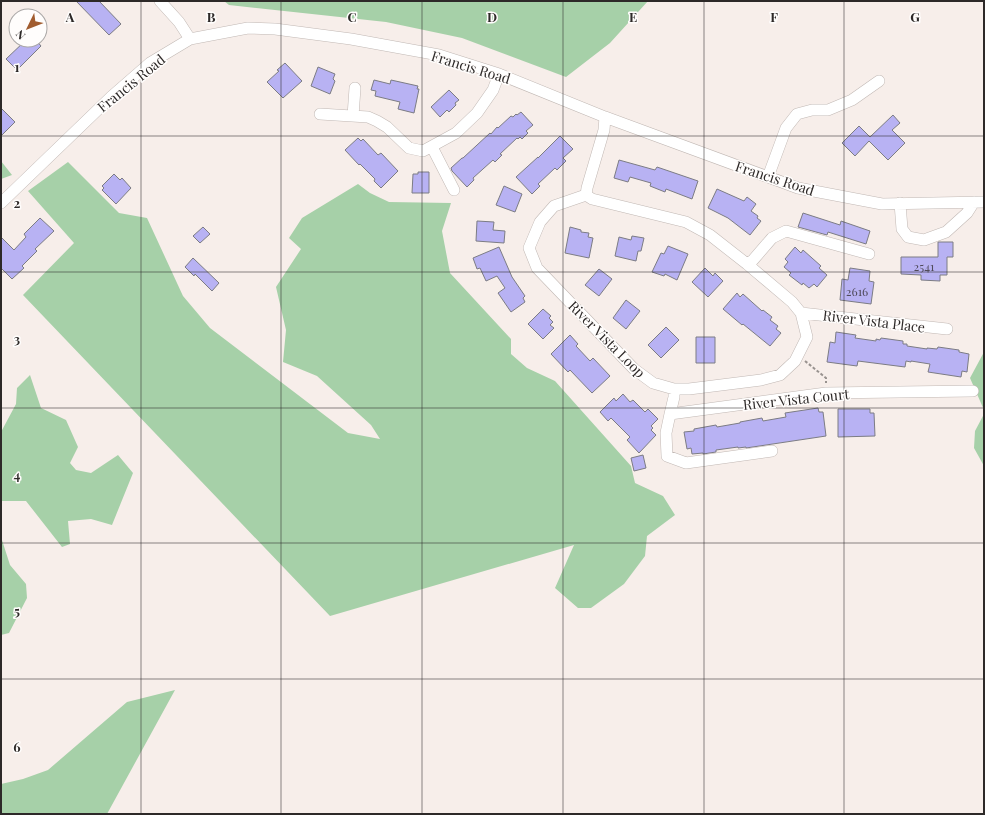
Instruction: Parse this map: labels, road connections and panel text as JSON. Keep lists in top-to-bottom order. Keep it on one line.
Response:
{"streets":{"street":["Francis Road","River Vista Place","River Vista Loop","River Vista Court"]},"crossings":[["River Vista Place","River Vista Loop"]],"house_numbers":["2541","2616"],"north":"bottom left","grid":{"columns":["A","B","C","D","E","F","G"],"rows":["1","2","3","4","5","6"]}}
